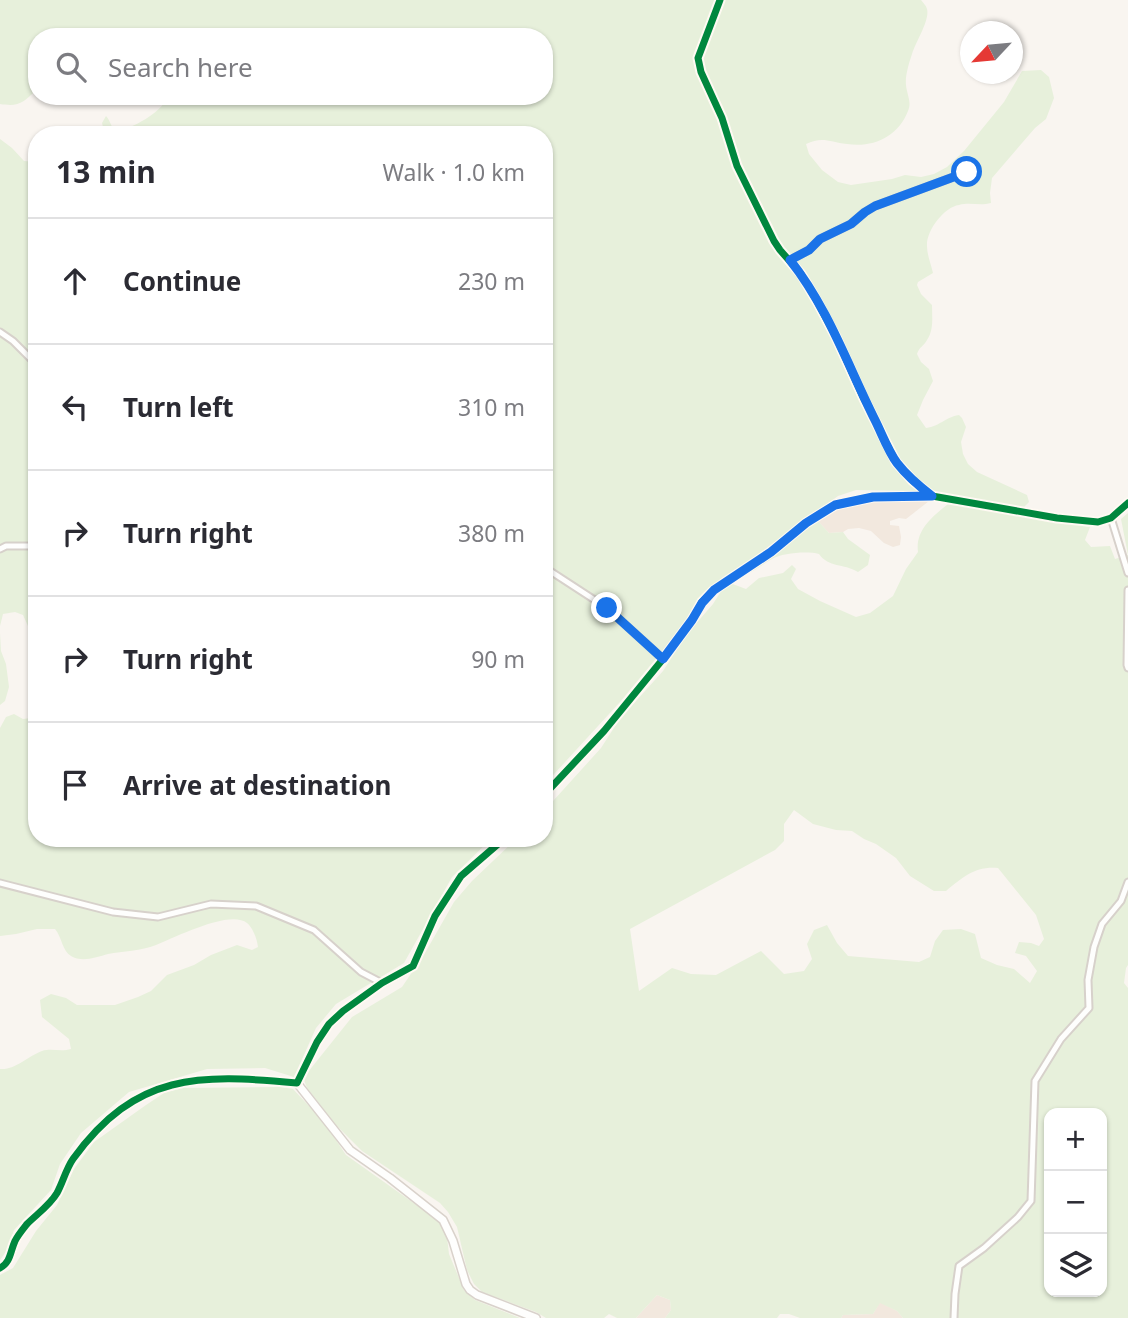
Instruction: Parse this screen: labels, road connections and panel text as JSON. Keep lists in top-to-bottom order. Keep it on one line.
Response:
{"north":"bottom left","page":{"search":"Search here","heading":["13 min","Walk · 1.0 km"],"list":[["Continue","230 m"],["Turn left","310 m"],["Turn right","380 m"],["Turn right","90 m"],"Arrive at destination"],"map_buttons":["+","−"]}}
